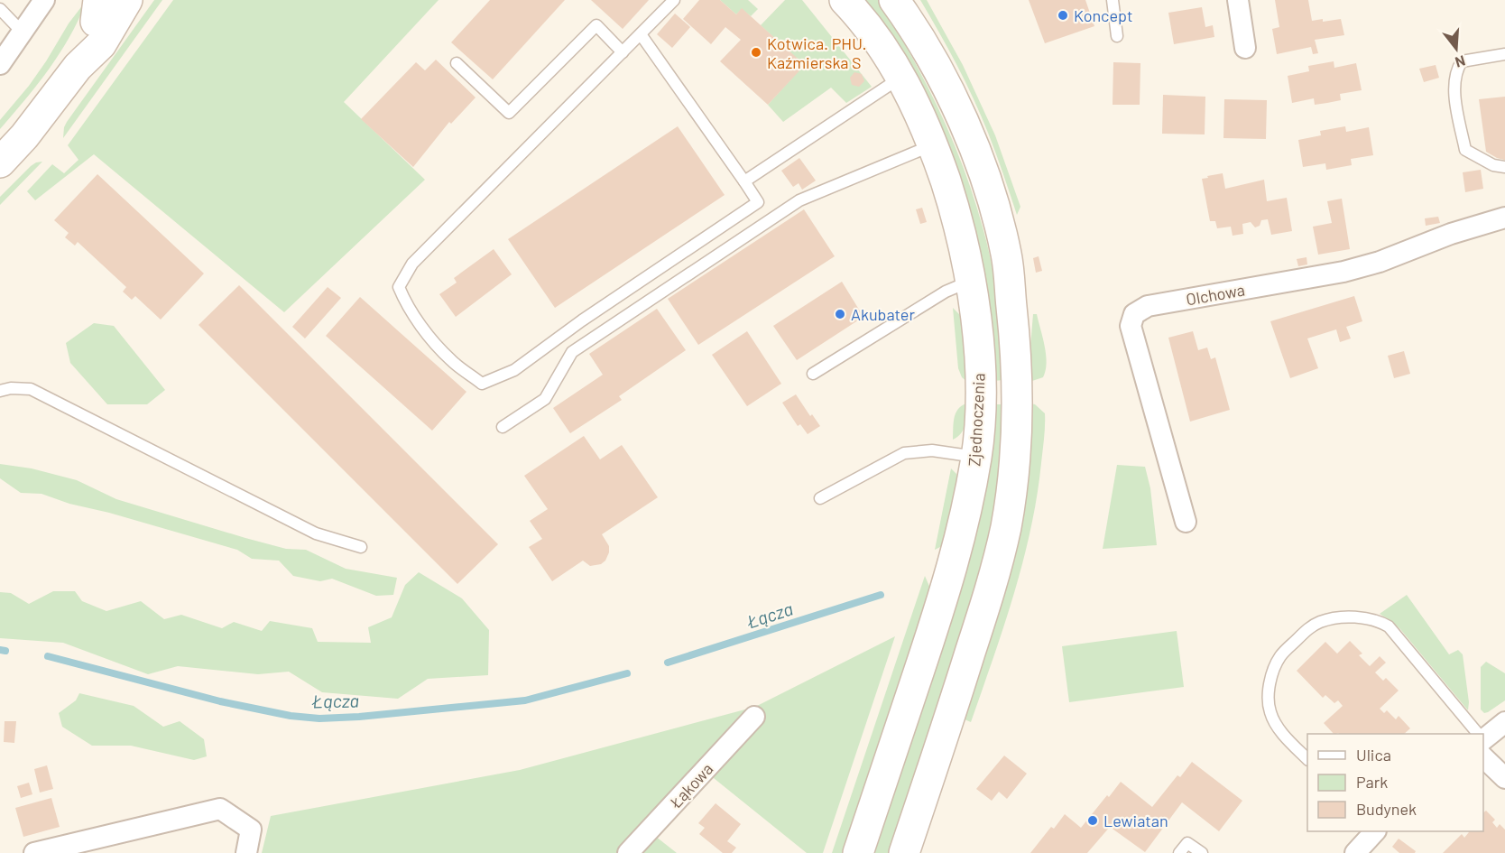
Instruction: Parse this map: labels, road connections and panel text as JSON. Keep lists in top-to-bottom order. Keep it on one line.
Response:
{"streets":{"main road":["Zjednoczenia"],"street":["Olchowa","Łąkowa"]},"water":["Łącza"],"places":["Koncept","Kotwica. PHU. Kaźmierska S","Akubater","Lewiatan"],"legend":["Ulica","Park","Budynek"],"north":"bottom"}
